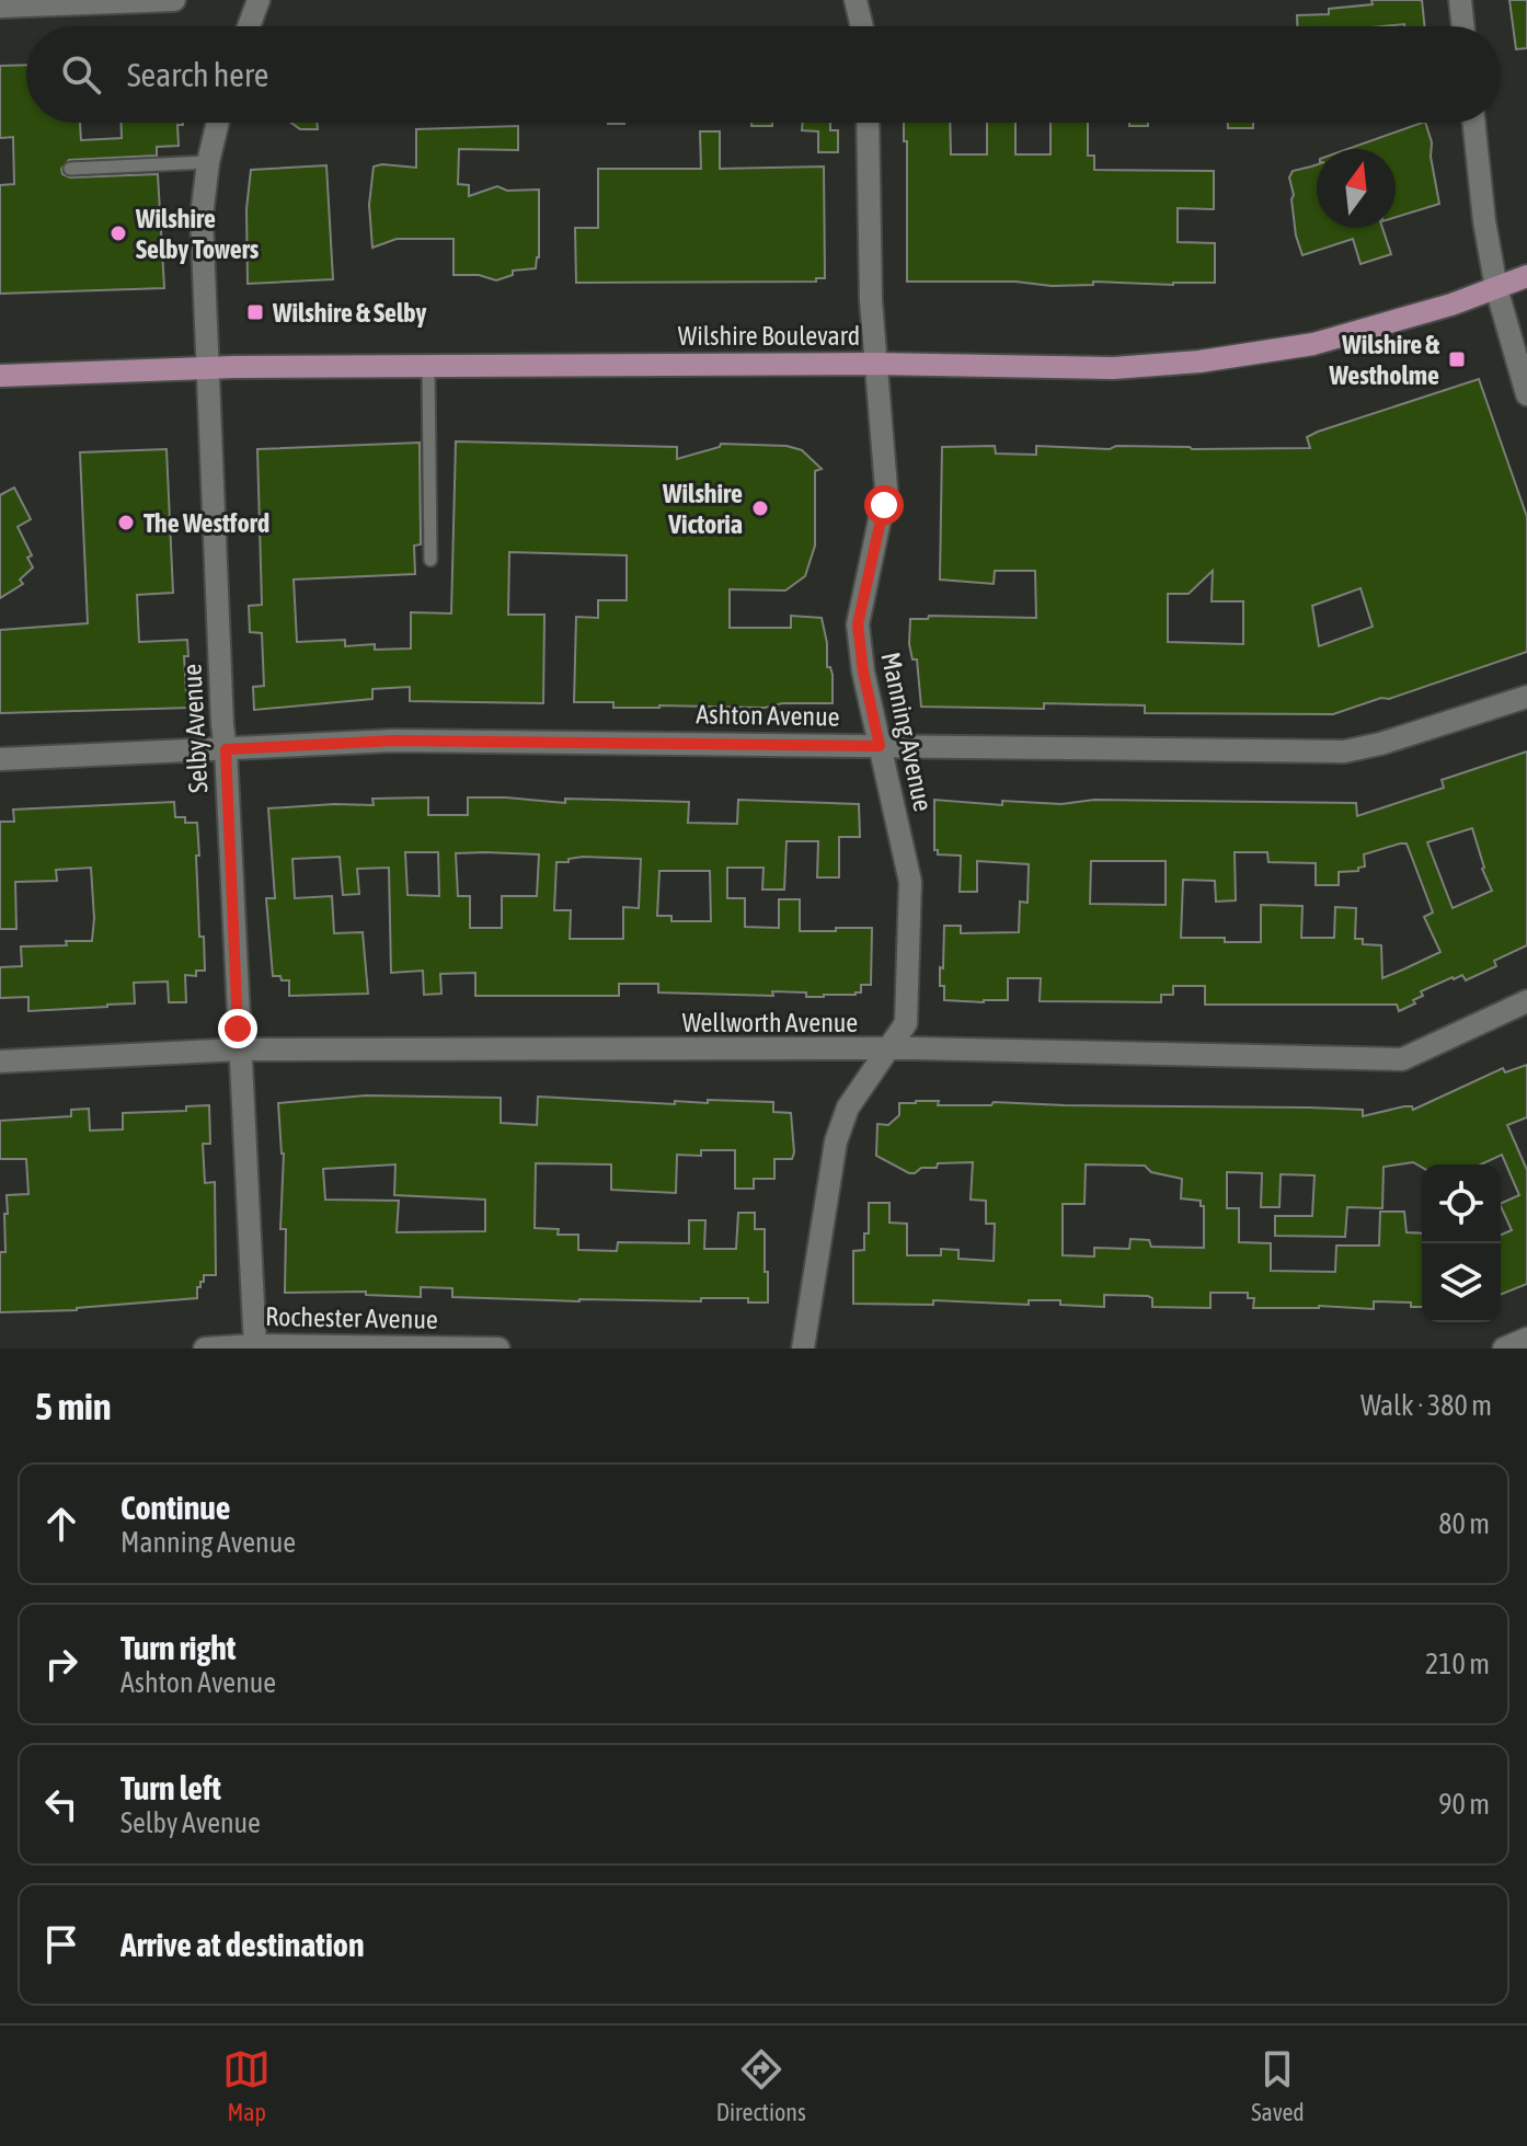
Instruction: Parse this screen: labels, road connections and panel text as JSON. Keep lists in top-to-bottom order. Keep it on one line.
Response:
{"streets":{"main road":["Wilshire Boulevard"],"street":["Ashton Avenue","Selby Avenue","Manning Avenue","Wellworth Avenue","Rochester Avenue"]},"crossings":[["Wilshire Boulevard","Selby Avenue"],["Wilshire Boulevard","Manning Avenue"],["Ashton Avenue","Selby Avenue"],["Ashton Avenue","Manning Avenue"],["Selby Avenue","Wellworth Avenue"],["Selby Avenue","Rochester Avenue"],["Manning Avenue","Wellworth Avenue"]],"places":{"other":["Wilshire Selby Towers","Wilshire Victoria","The Westford"],"transit":["Wilshire & Selby","Wilshire & Westholme"]},"north":"top","page":{"search":"Search here","heading":["5 min","Walk · 380 m"],"list":[["Continue","Manning Avenue","80 m"],["Turn right","Ashton Avenue","210 m"],["Turn left","Selby Avenue","90 m"],"Arrive at destination"],"nav":["Map","Directions","Saved"]}}
